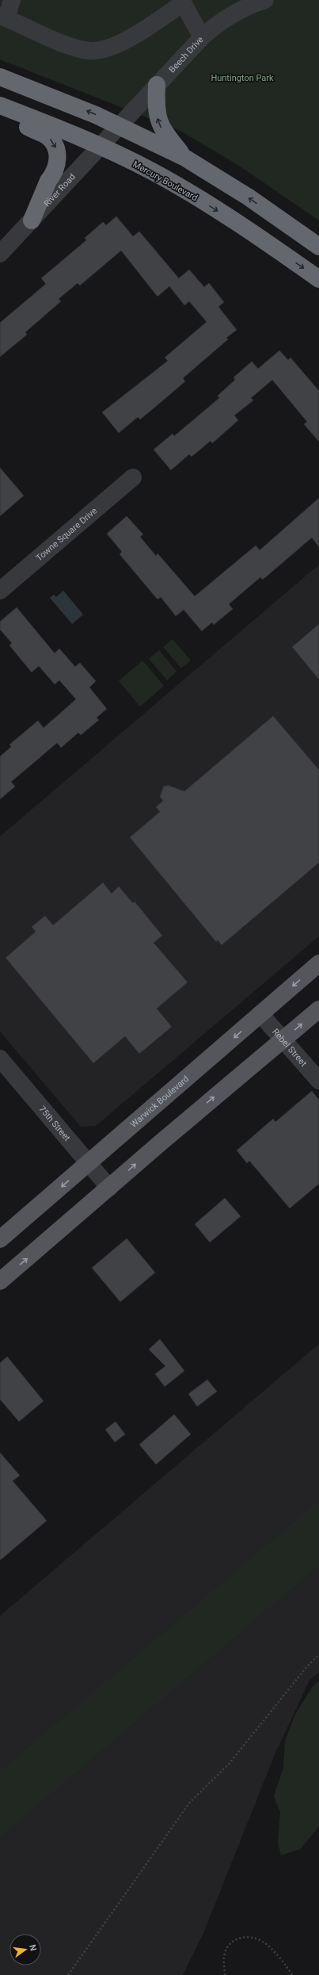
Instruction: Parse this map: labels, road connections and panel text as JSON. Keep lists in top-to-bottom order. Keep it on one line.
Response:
{"streets":{"highway":["Mercury Boulevard"],"main road":["Warwick Boulevard"],"street":["Beech Drive","River Road","Towne Square Drive","Rebel Street","75th Street"]},"crossings":[["Beech Drive","River Road"],["Mercury Boulevard","River Road"],["Rebel Street","Warwick Boulevard"],["Warwick Boulevard","75th Street"]],"parks":["Huntington Park"],"north":"right"}
